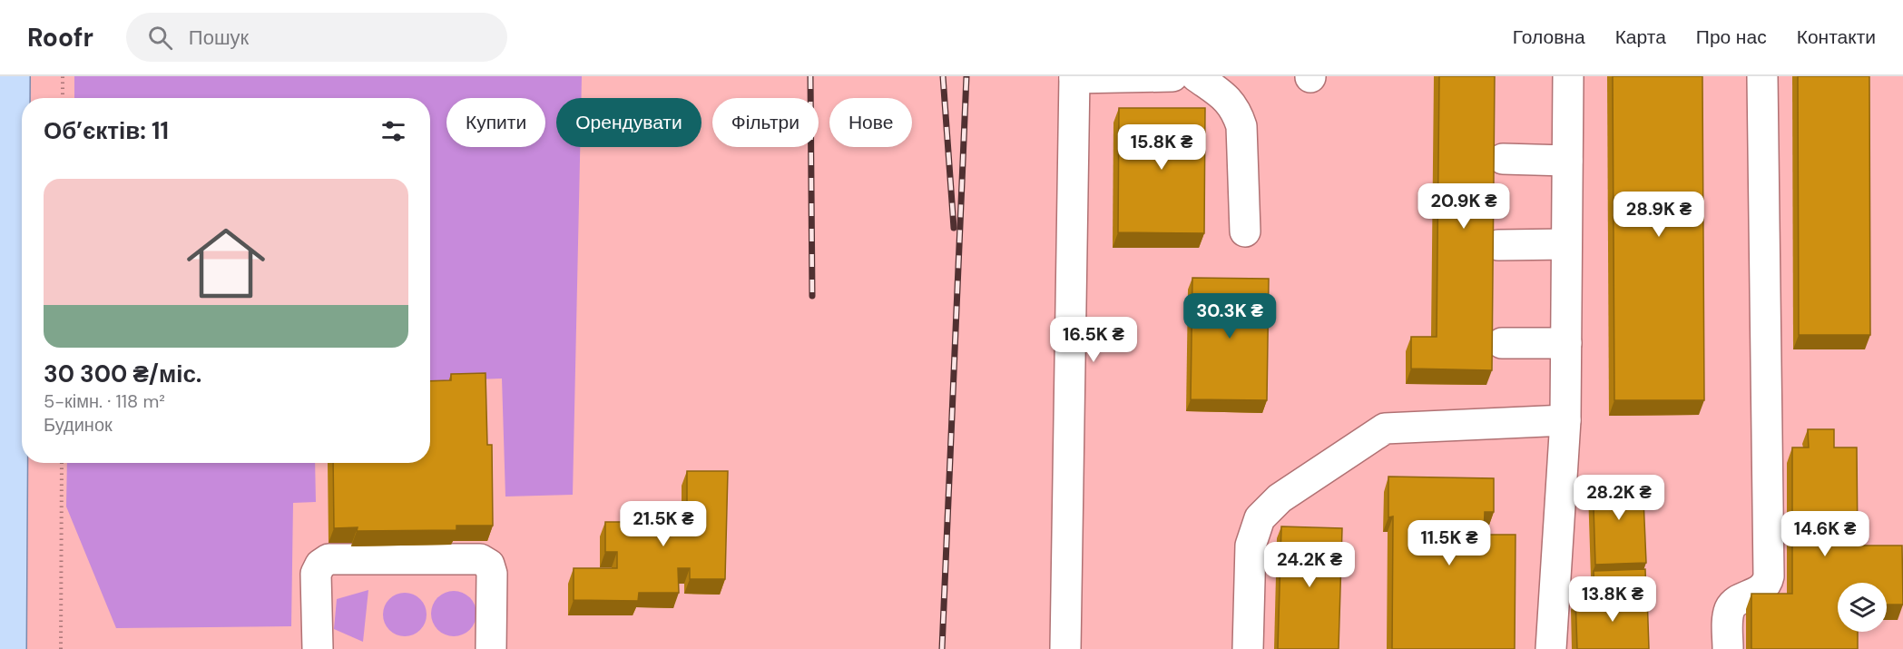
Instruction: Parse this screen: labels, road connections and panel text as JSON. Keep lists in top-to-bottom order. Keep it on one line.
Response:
{"page":{"header":"Roofr","search":"Пошук","nav":["Головна","Карта","Про нас","Контакти"],"chip":["Купити","Орендувати","Фільтри","Нове"],"heading":"Об’єктів: 11","price":["15.8K ₴","20.9K ₴","28.9K ₴","30.3K ₴","16.5K ₴","28.2K ₴","21.5K ₴","14.6K ₴","11.5K ₴","24.2K ₴","13.8K ₴"],"list":[{"name":"30 300 ₴/міс.","note":"5-кімн. · 118 m² · Будинок"}]}}
